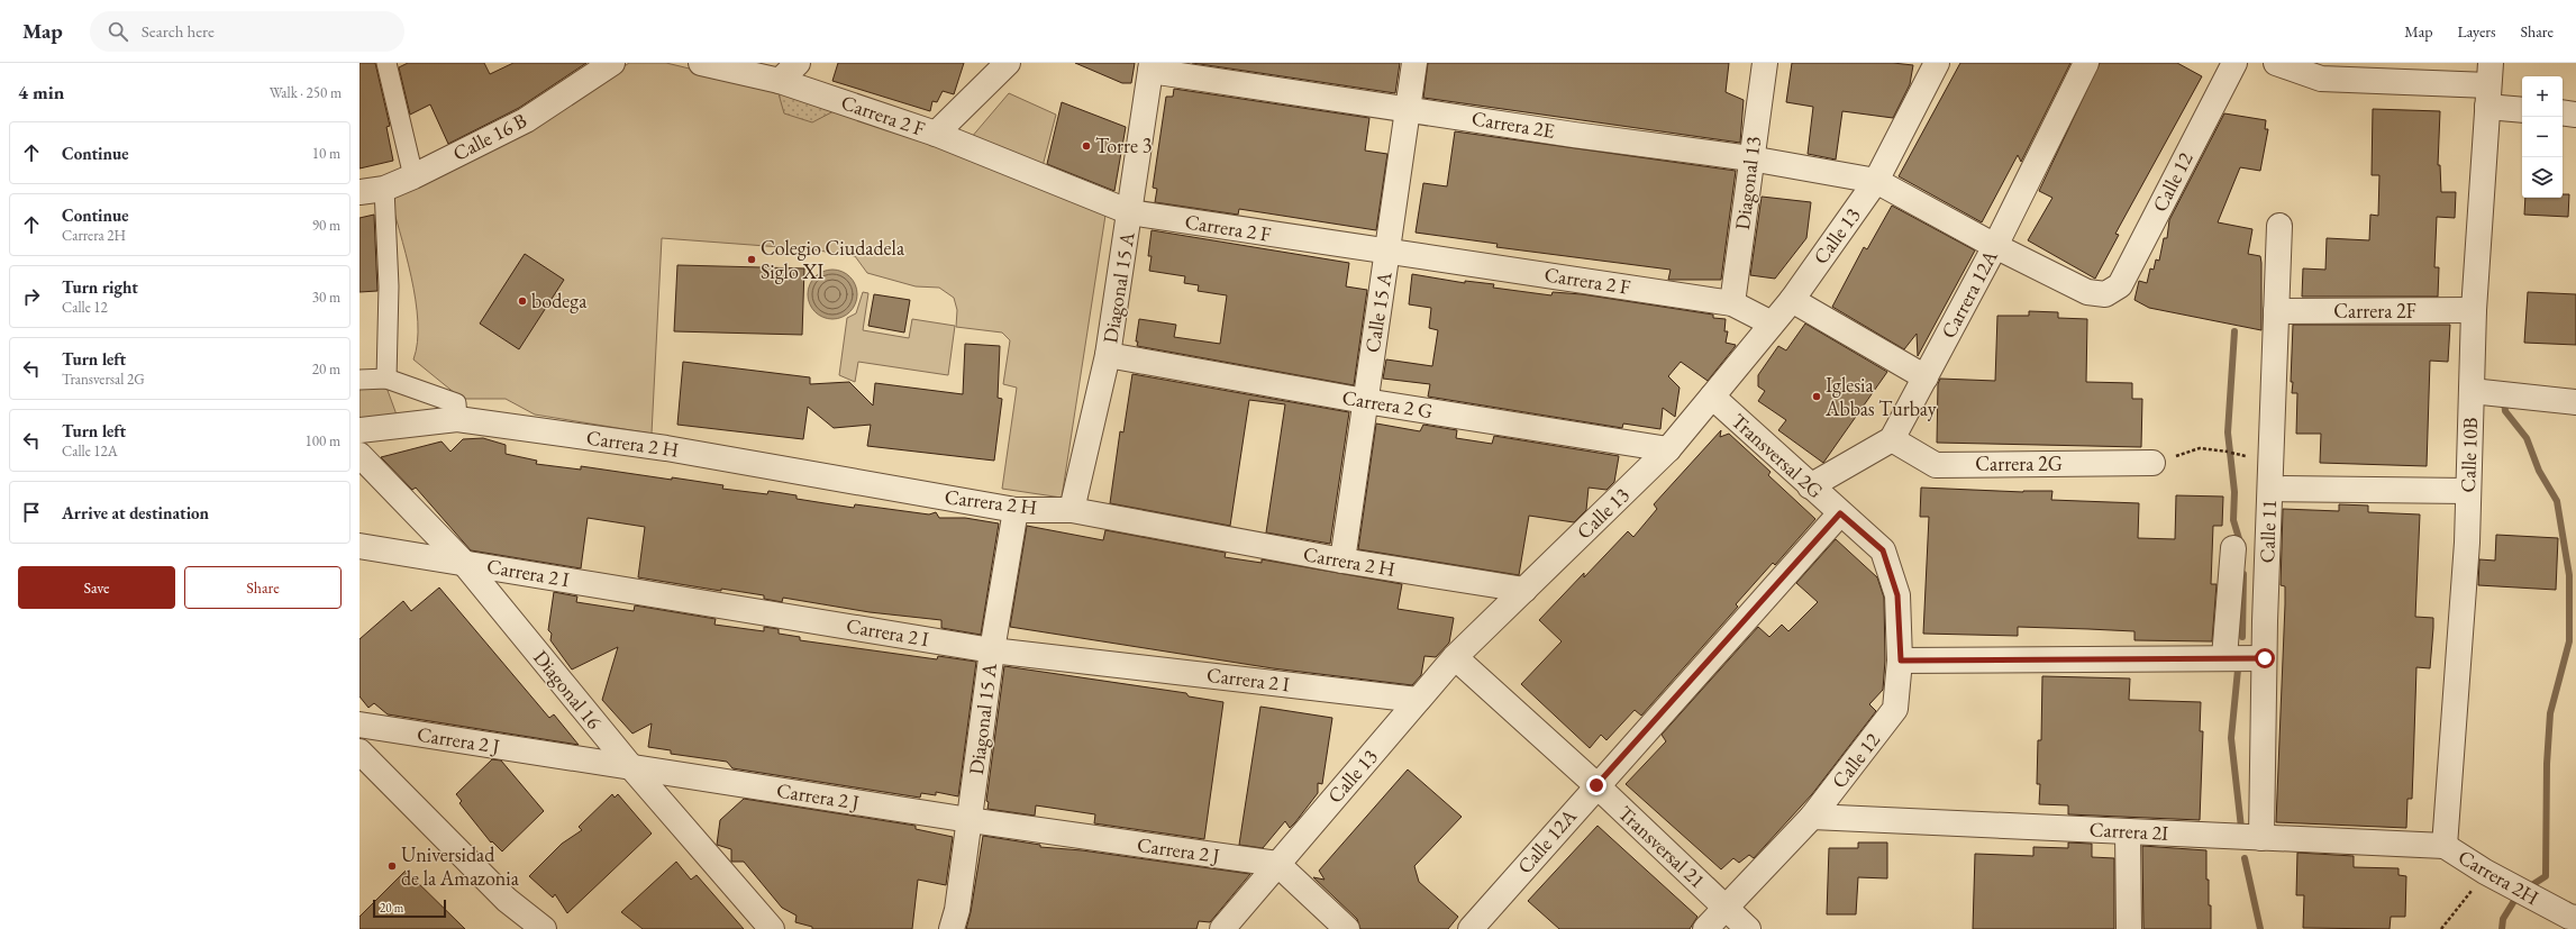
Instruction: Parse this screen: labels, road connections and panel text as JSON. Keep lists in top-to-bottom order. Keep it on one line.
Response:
{"streets":{"street":["Carrera 2 F","Carrera 2E","Calle 16 B","Calle 12","Diagonal 13","Calle 13","Diagonal 15 A","Carrera 12A","Carrera 2F","Calle 15 A","Carrera 2 G","Carrera 2 H","Calle 10B","Transversal 2G","Carrera 2G","Calle 11","Carrera 2 I","Diagonal 16","Carrera 2 J","Carrera 2I","Calle 12A","Transversal 21","Carrera 2H"]},"crossings":[["Carrera 2 F","Diagonal 13"],["Carrera 2 F","Calle 13"],["Carrera 2 F","Diagonal 15 A"],["Carrera 2 F","Calle 15 A"],["Carrera 2E","Calle 12"],["Carrera 2E","Diagonal 13"],["Carrera 2E","Calle 13"],["Carrera 2E","Diagonal 15 A"],["Carrera 2E","Carrera 12A"],["Carrera 2E","Calle 15 A"],["Calle 12","Carrera 12A"],["Calle 12","Transversal 2G"],["Calle 12","Carrera 2I"],["Calle 12","Transversal 21"],["Calle 13","Carrera 2 G"],["Calle 13","Carrera 2 H"],["Calle 13","Transversal 2G"],["Calle 13","Carrera 2 I"],["Calle 13","Carrera 2 J"],["Calle 13","Transversal 21"],["Diagonal 15 A","Carrera 2 G"],["Diagonal 15 A","Carrera 2 H"],["Diagonal 15 A","Carrera 2 I"],["Diagonal 15 A","Carrera 2 J"],["Carrera 12A","Carrera 2G"],["Carrera 2F","Calle 10B"],["Carrera 2F","Calle 11"],["Calle 15 A","Carrera 2 G"],["Calle 15 A","Carrera 2 H"],["Calle 10B","Carrera 2I"],["Calle 10B","Carrera 2H"],["Transversal 2G","Calle 12A"],["Calle 11","Carrera 2I"],["Carrera 2 I","Diagonal 16"],["Diagonal 16","Carrera 2 J"],["Carrera 2I","Carrera 2H"],["Calle 12A","Transversal 21"]],"places":["Torre 3","Colegio Ciudadela Siglo XI","bodega","Iglesia Abbas Turbay","Universidad de la Amazonia"],"scale_bar":"20 m","page":{"header":"Map","search":"Search here","nav":["Map","Layers","Share"],"heading":["4 min","Walk · 250 m"],"map_buttons":["+","−"],"list":[["Continue","10 m"],["Continue","Carrera 2H","90 m"],["Turn right","Calle 12","30 m"],["Turn left","Transversal 2G","20 m"],["Turn left","Calle 12A","100 m"],"Arrive at destination"],"buttons":["Save","Share"],"scale":"20 m"}}
